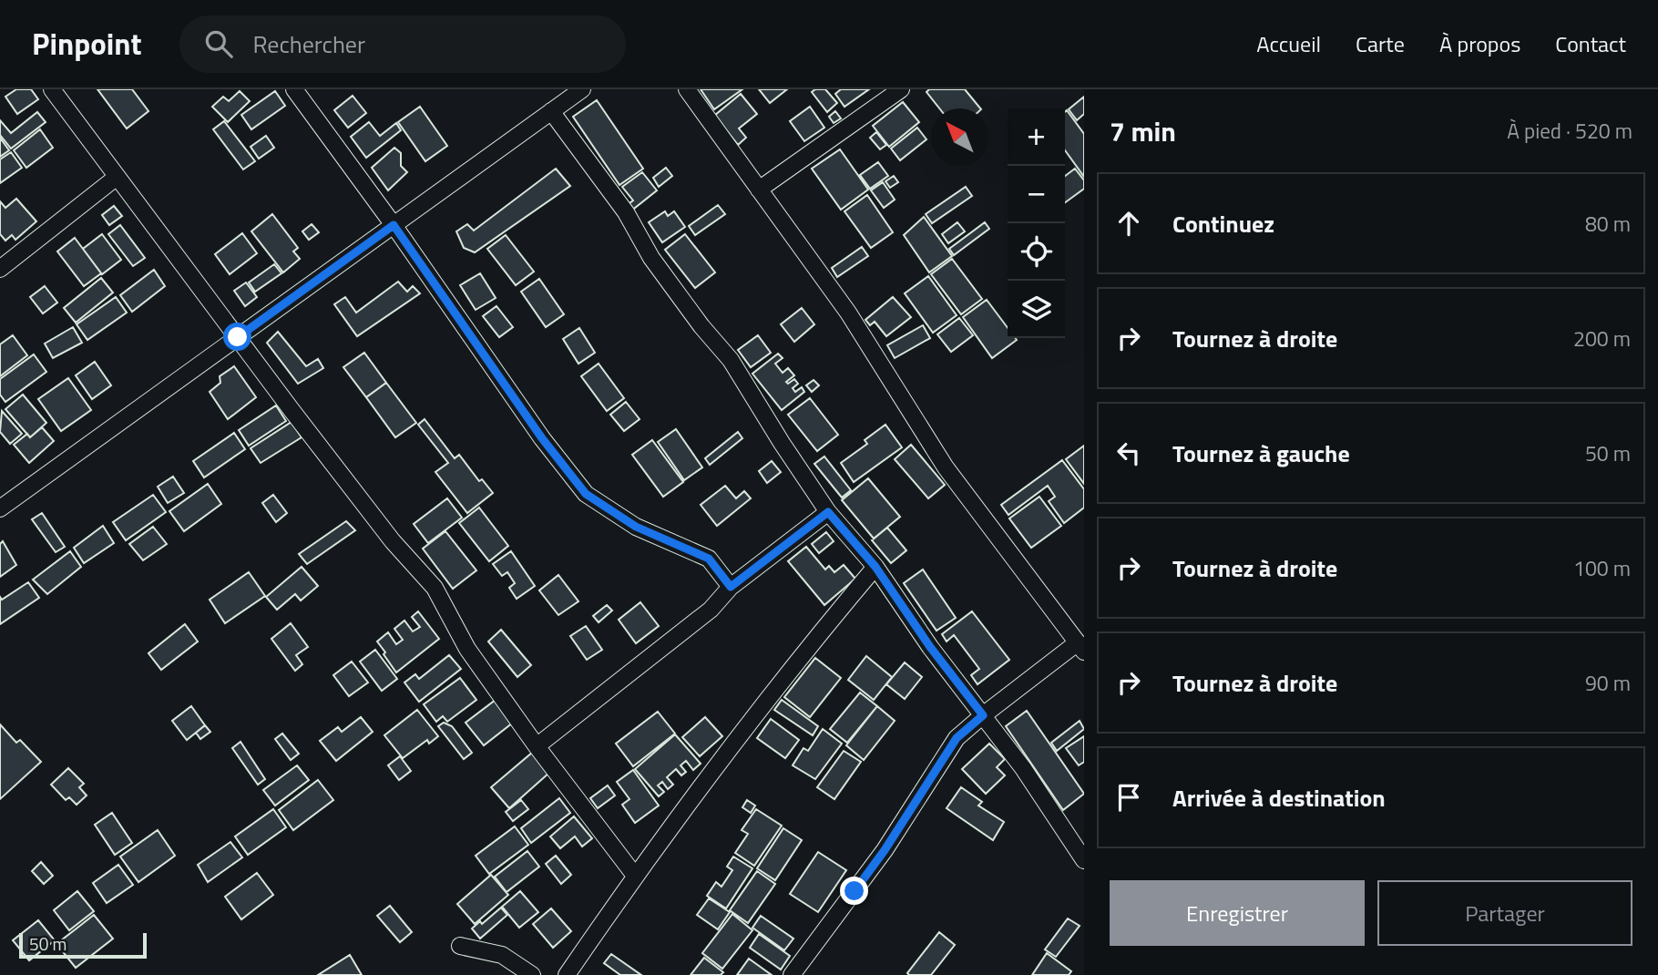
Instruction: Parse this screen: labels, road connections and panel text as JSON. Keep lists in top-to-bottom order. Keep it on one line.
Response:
{"scale_bar":"50 m","north":"top left","page":{"header":"Pinpoint","search":"Rechercher","nav":["Accueil","Carte","À propos","Contact"],"heading":["7 min","À pied · 520 m"],"map_buttons":["+","−"],"list":[["Continuez","80 m"],["Tournez à droite","200 m"],["Tournez à gauche","50 m"],["Tournez à droite","100 m"],["Tournez à droite","90 m"],"Arrivée à destination"],"buttons":["Enregistrer","Partager"],"scale":"50 m"}}
